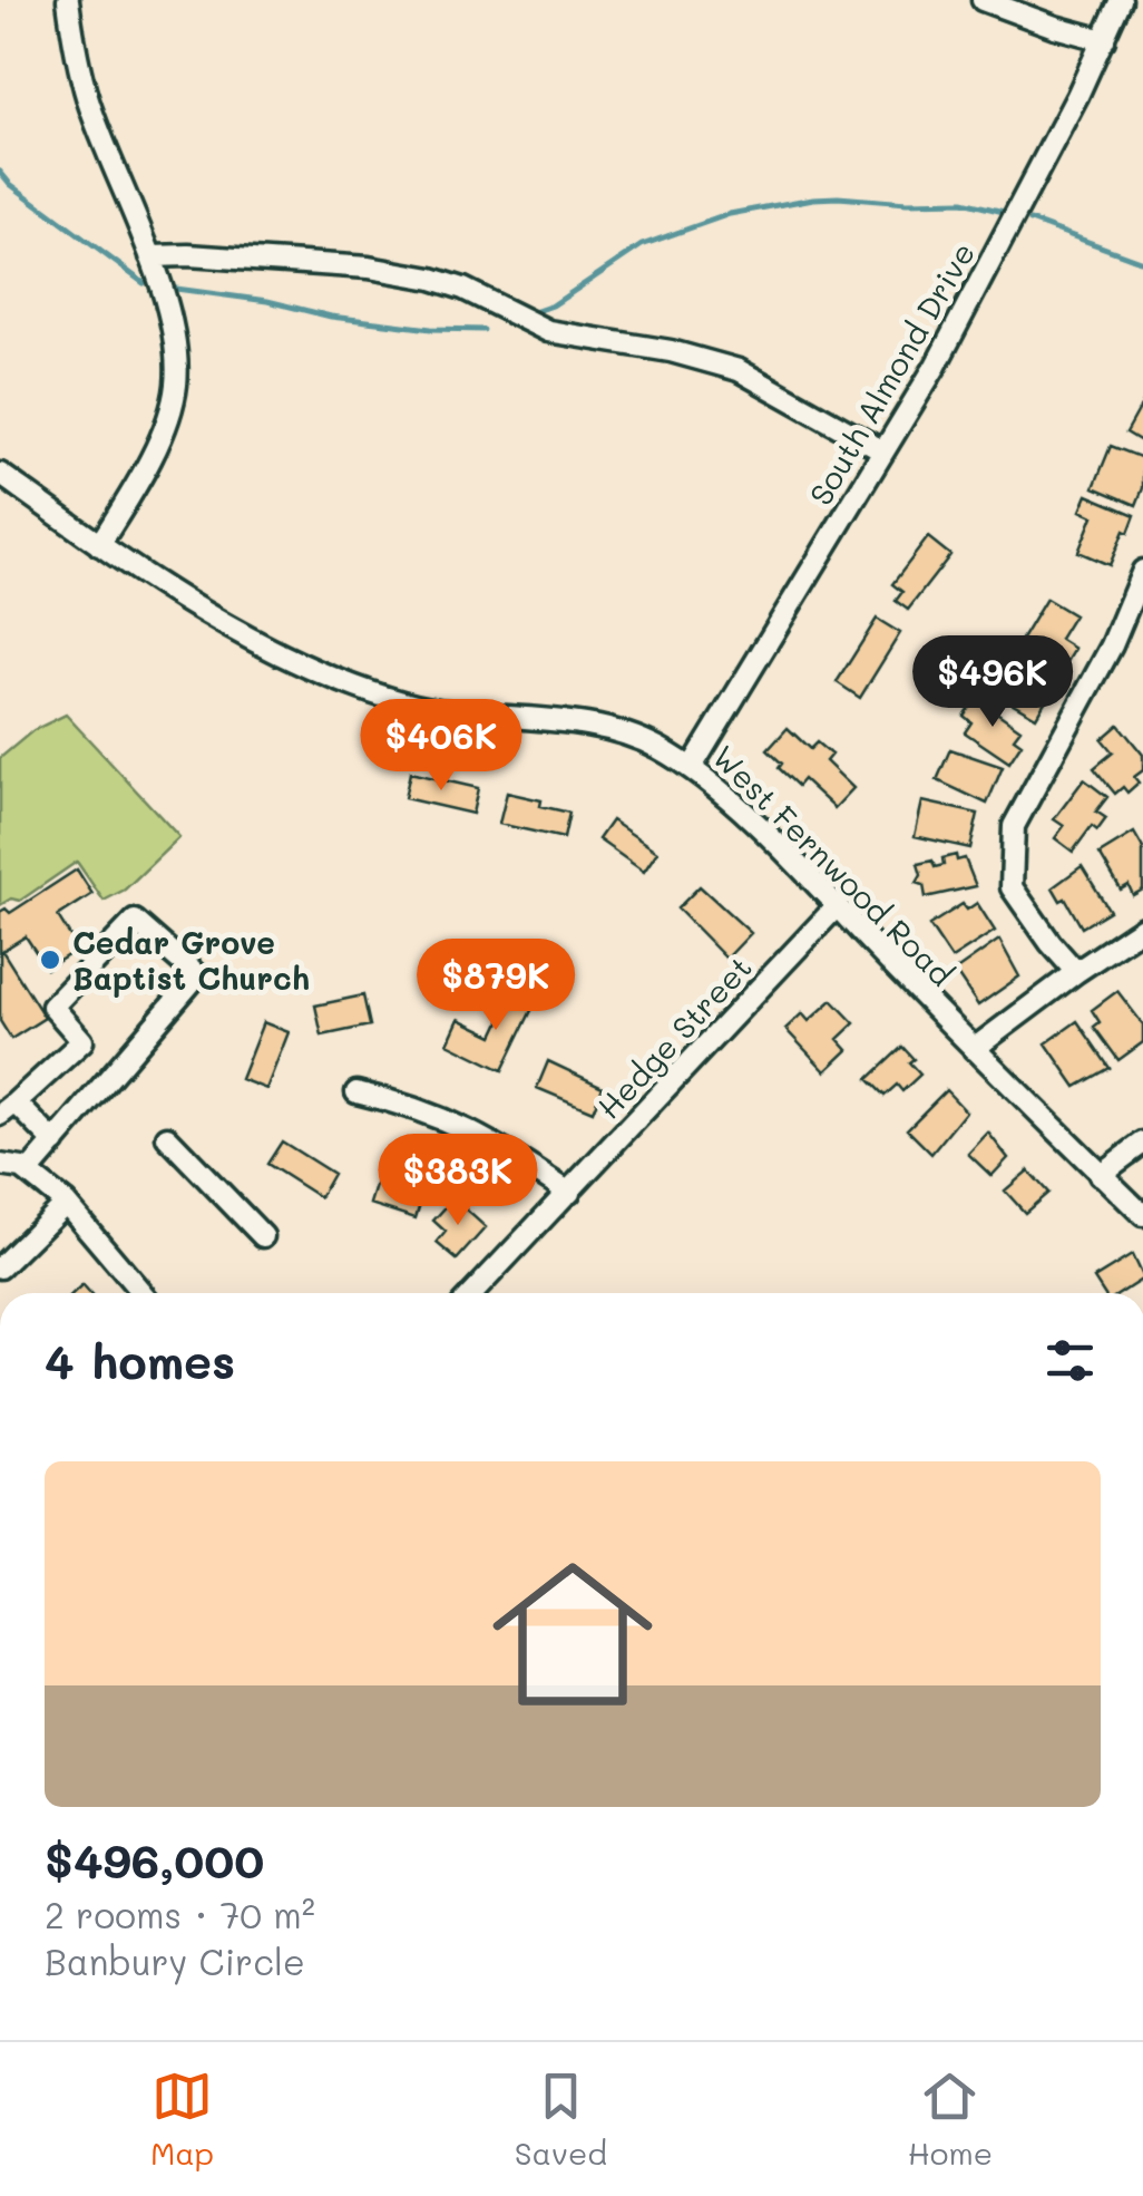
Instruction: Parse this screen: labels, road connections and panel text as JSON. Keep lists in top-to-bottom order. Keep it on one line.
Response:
{"streets":{"street":["South Almond Drive","West Fernwood Road","Hedge Street"]},"crossings":[["South Almond Drive","West Fernwood Road"],["West Fernwood Road","Hedge Street"]],"places":["Cedar Grove Baptist Church"],"page":{"price":["$496K","$406K","$879K","$383K"],"heading":"4 homes","list":[{"name":"$496,000","note":"2 rooms · 70 m² · Banbury Circle"}],"tabs":["Map","Saved","Home"]}}
